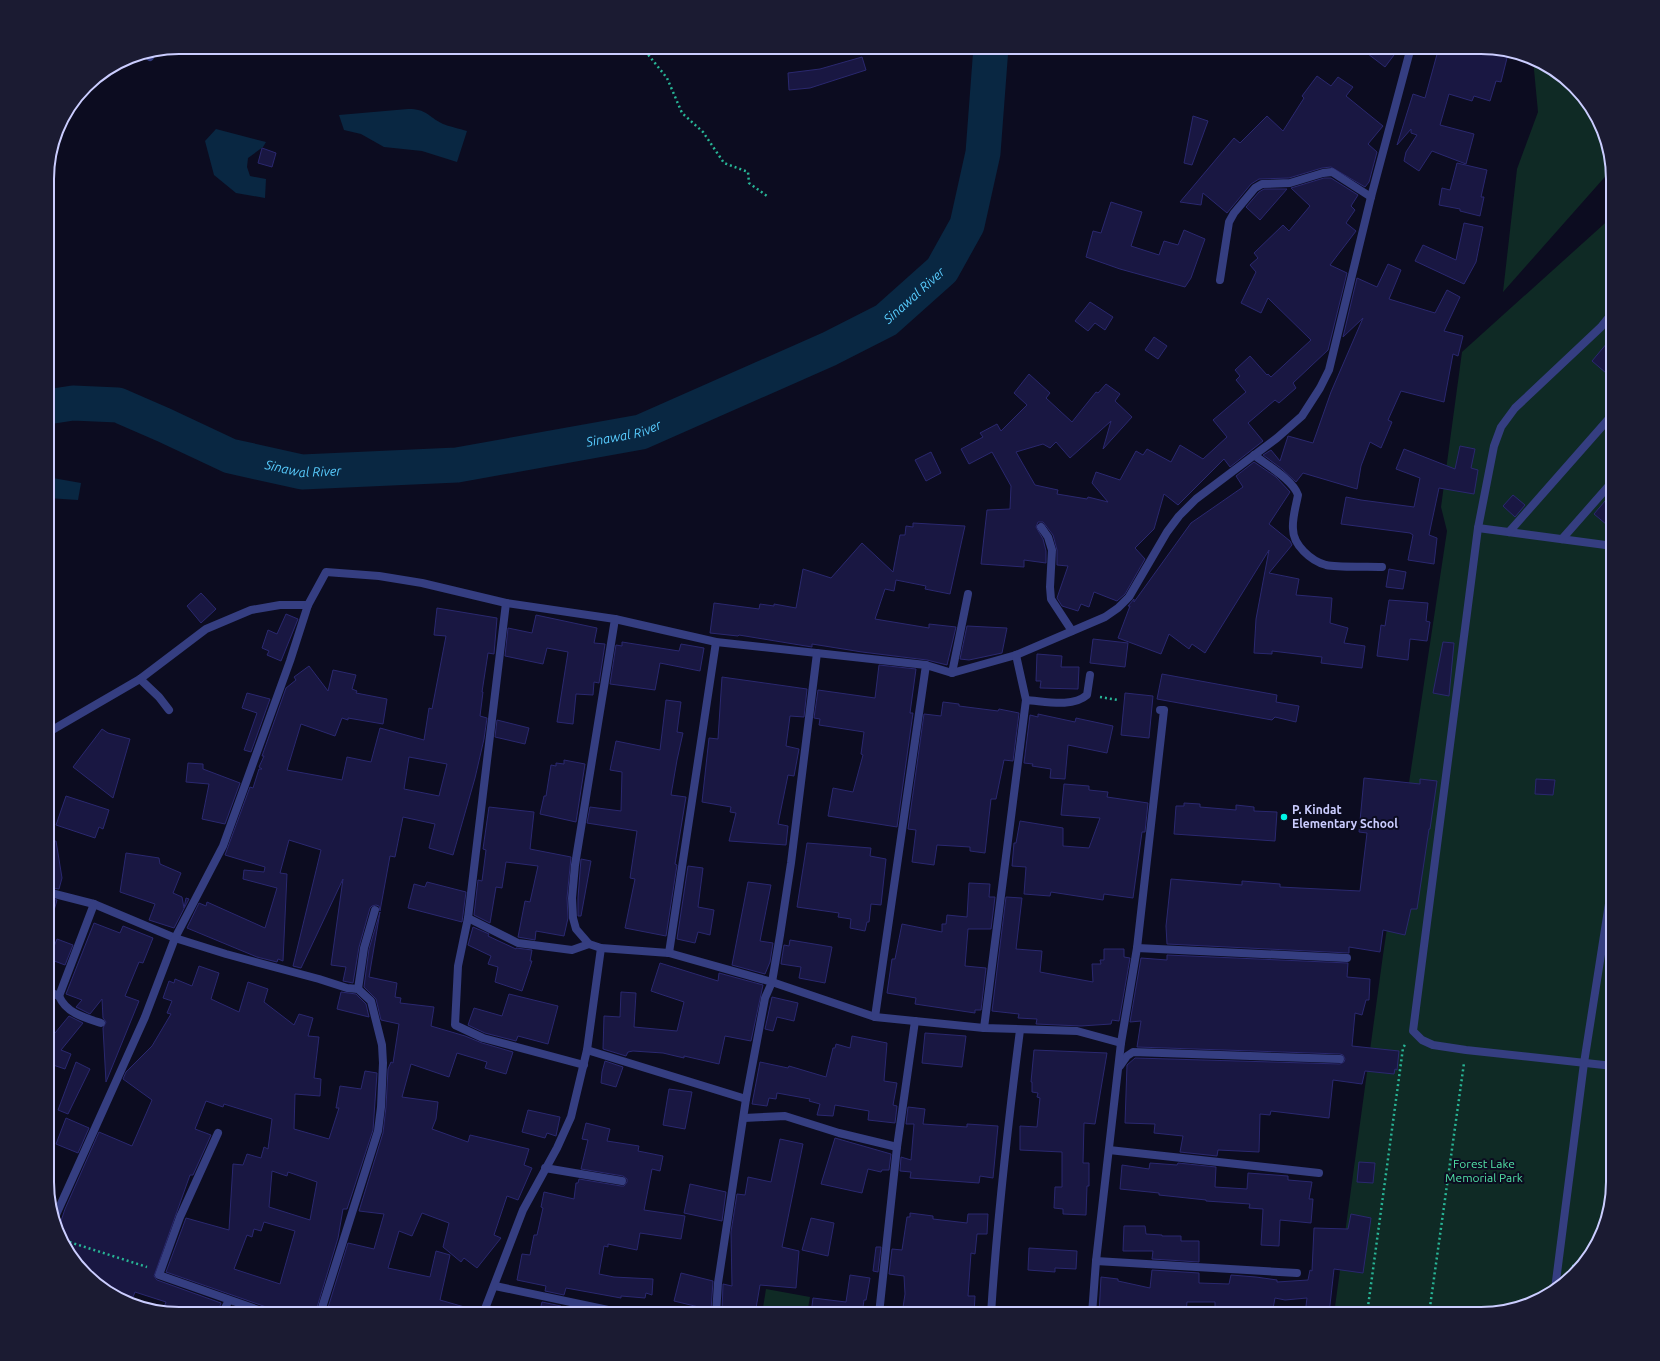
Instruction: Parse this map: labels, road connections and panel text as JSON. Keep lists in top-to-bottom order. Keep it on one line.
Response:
{"water":["Sinawal River"],"parks":["Forest Lake Memorial Park"],"places":["P. Kindat Elementary School"]}
